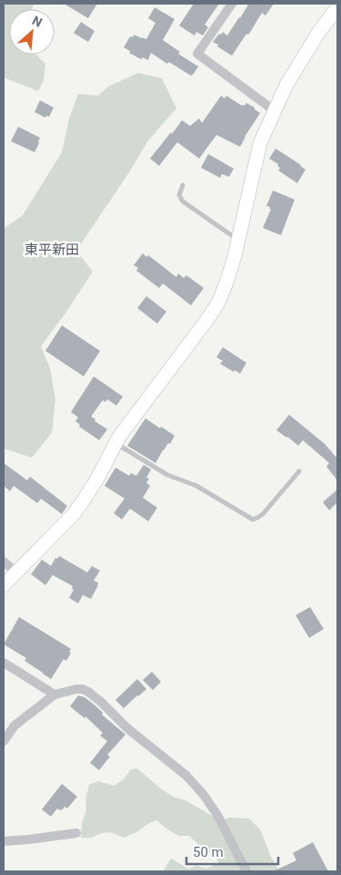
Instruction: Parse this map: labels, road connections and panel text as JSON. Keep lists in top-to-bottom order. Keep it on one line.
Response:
{"districts":["東平新田"],"scale_bar":"50 m","north":"top right"}
